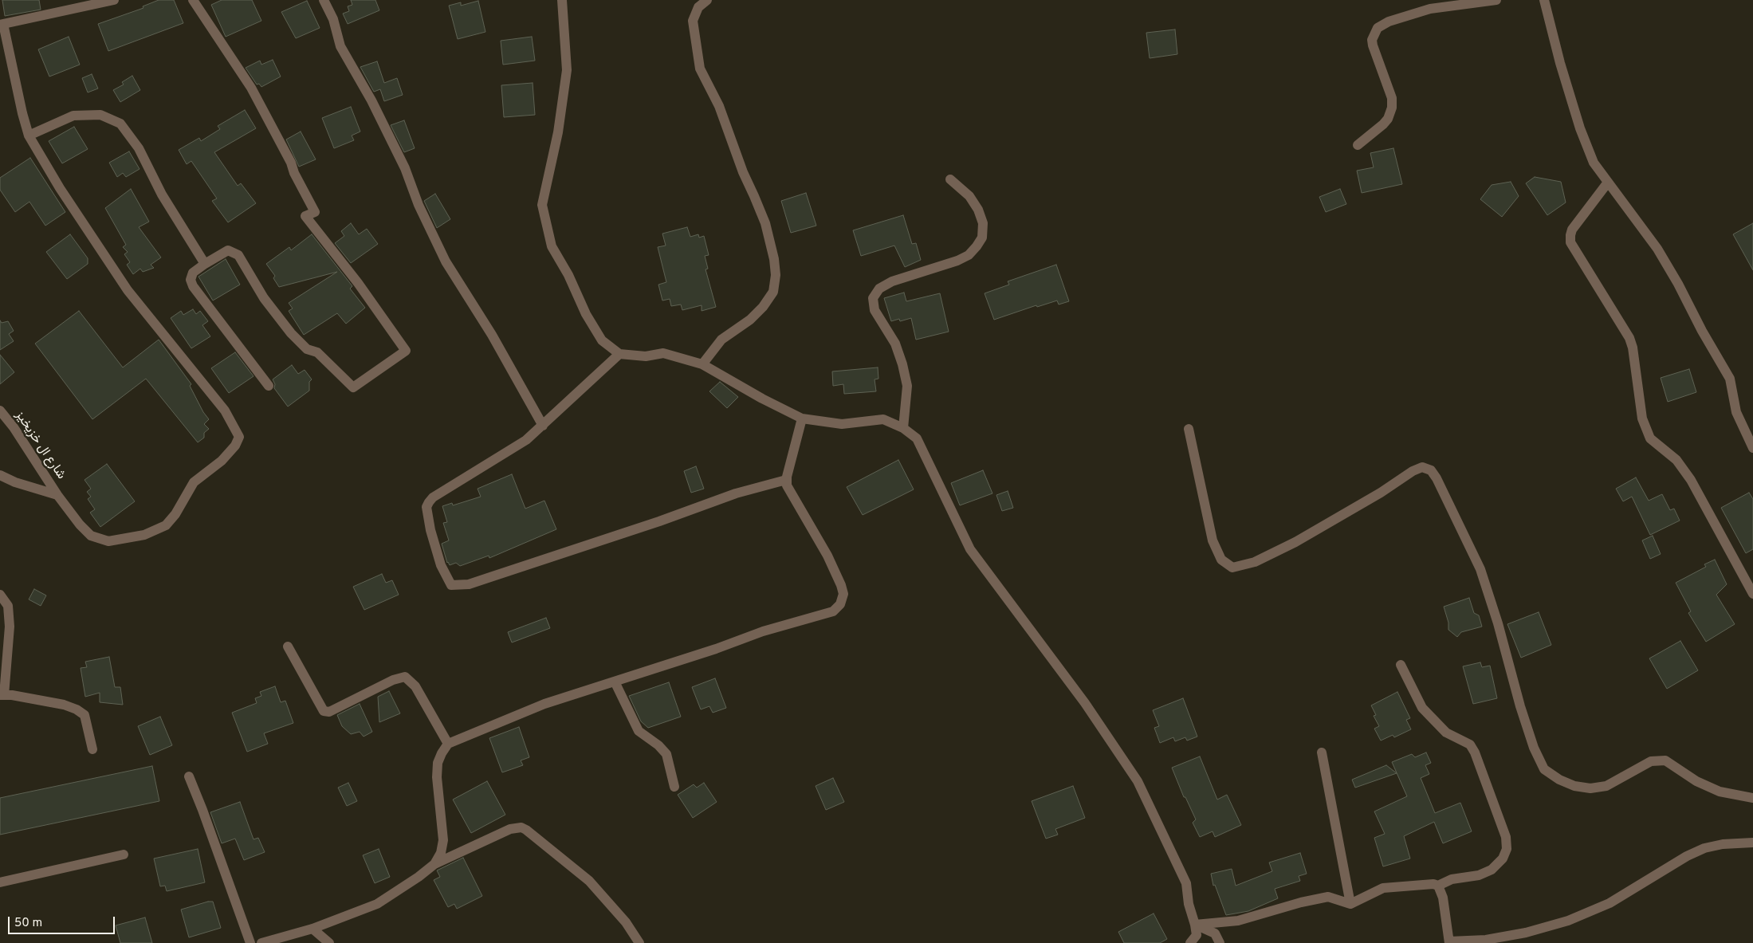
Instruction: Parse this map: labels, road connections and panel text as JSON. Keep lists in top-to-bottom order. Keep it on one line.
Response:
{"streets":{"street":["شارع ال خزيخيز"]},"scale_bar":"50 m"}
